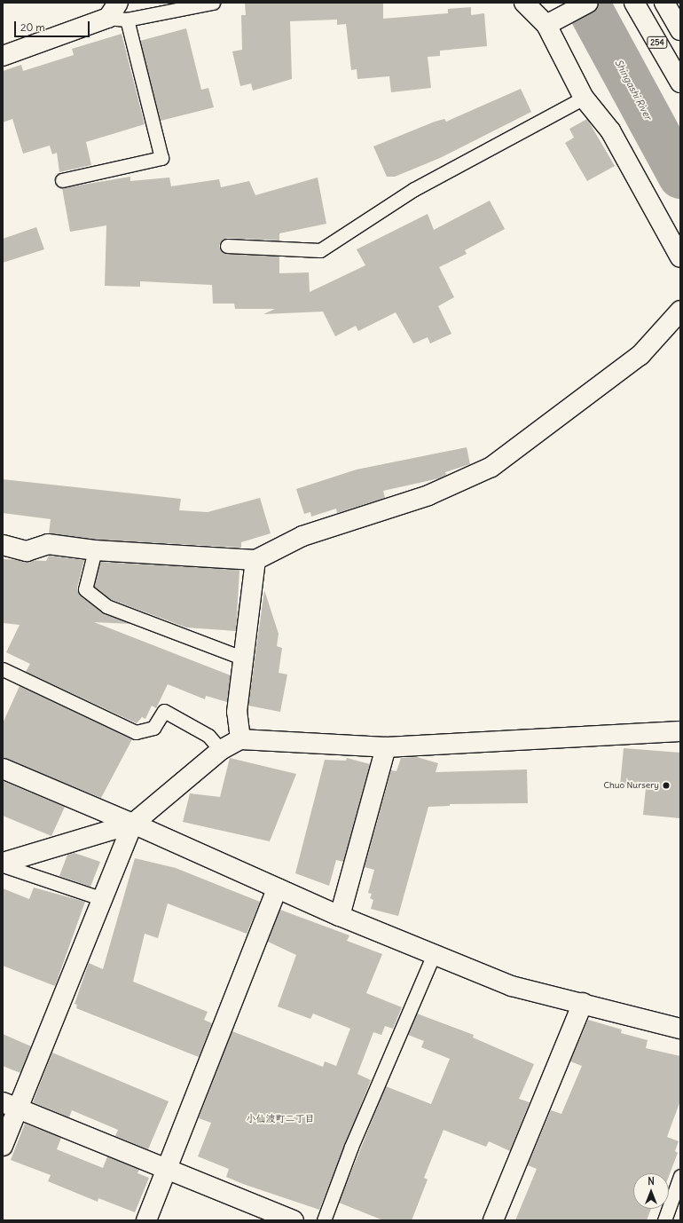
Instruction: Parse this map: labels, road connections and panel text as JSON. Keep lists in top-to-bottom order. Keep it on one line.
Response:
{"streets":{"main road":["254"]},"districts":["小仙波町二丁目"],"water":["Shingashi River"],"places":["Chuo Nursery"],"scale_bar":"20 m","north":"top"}
